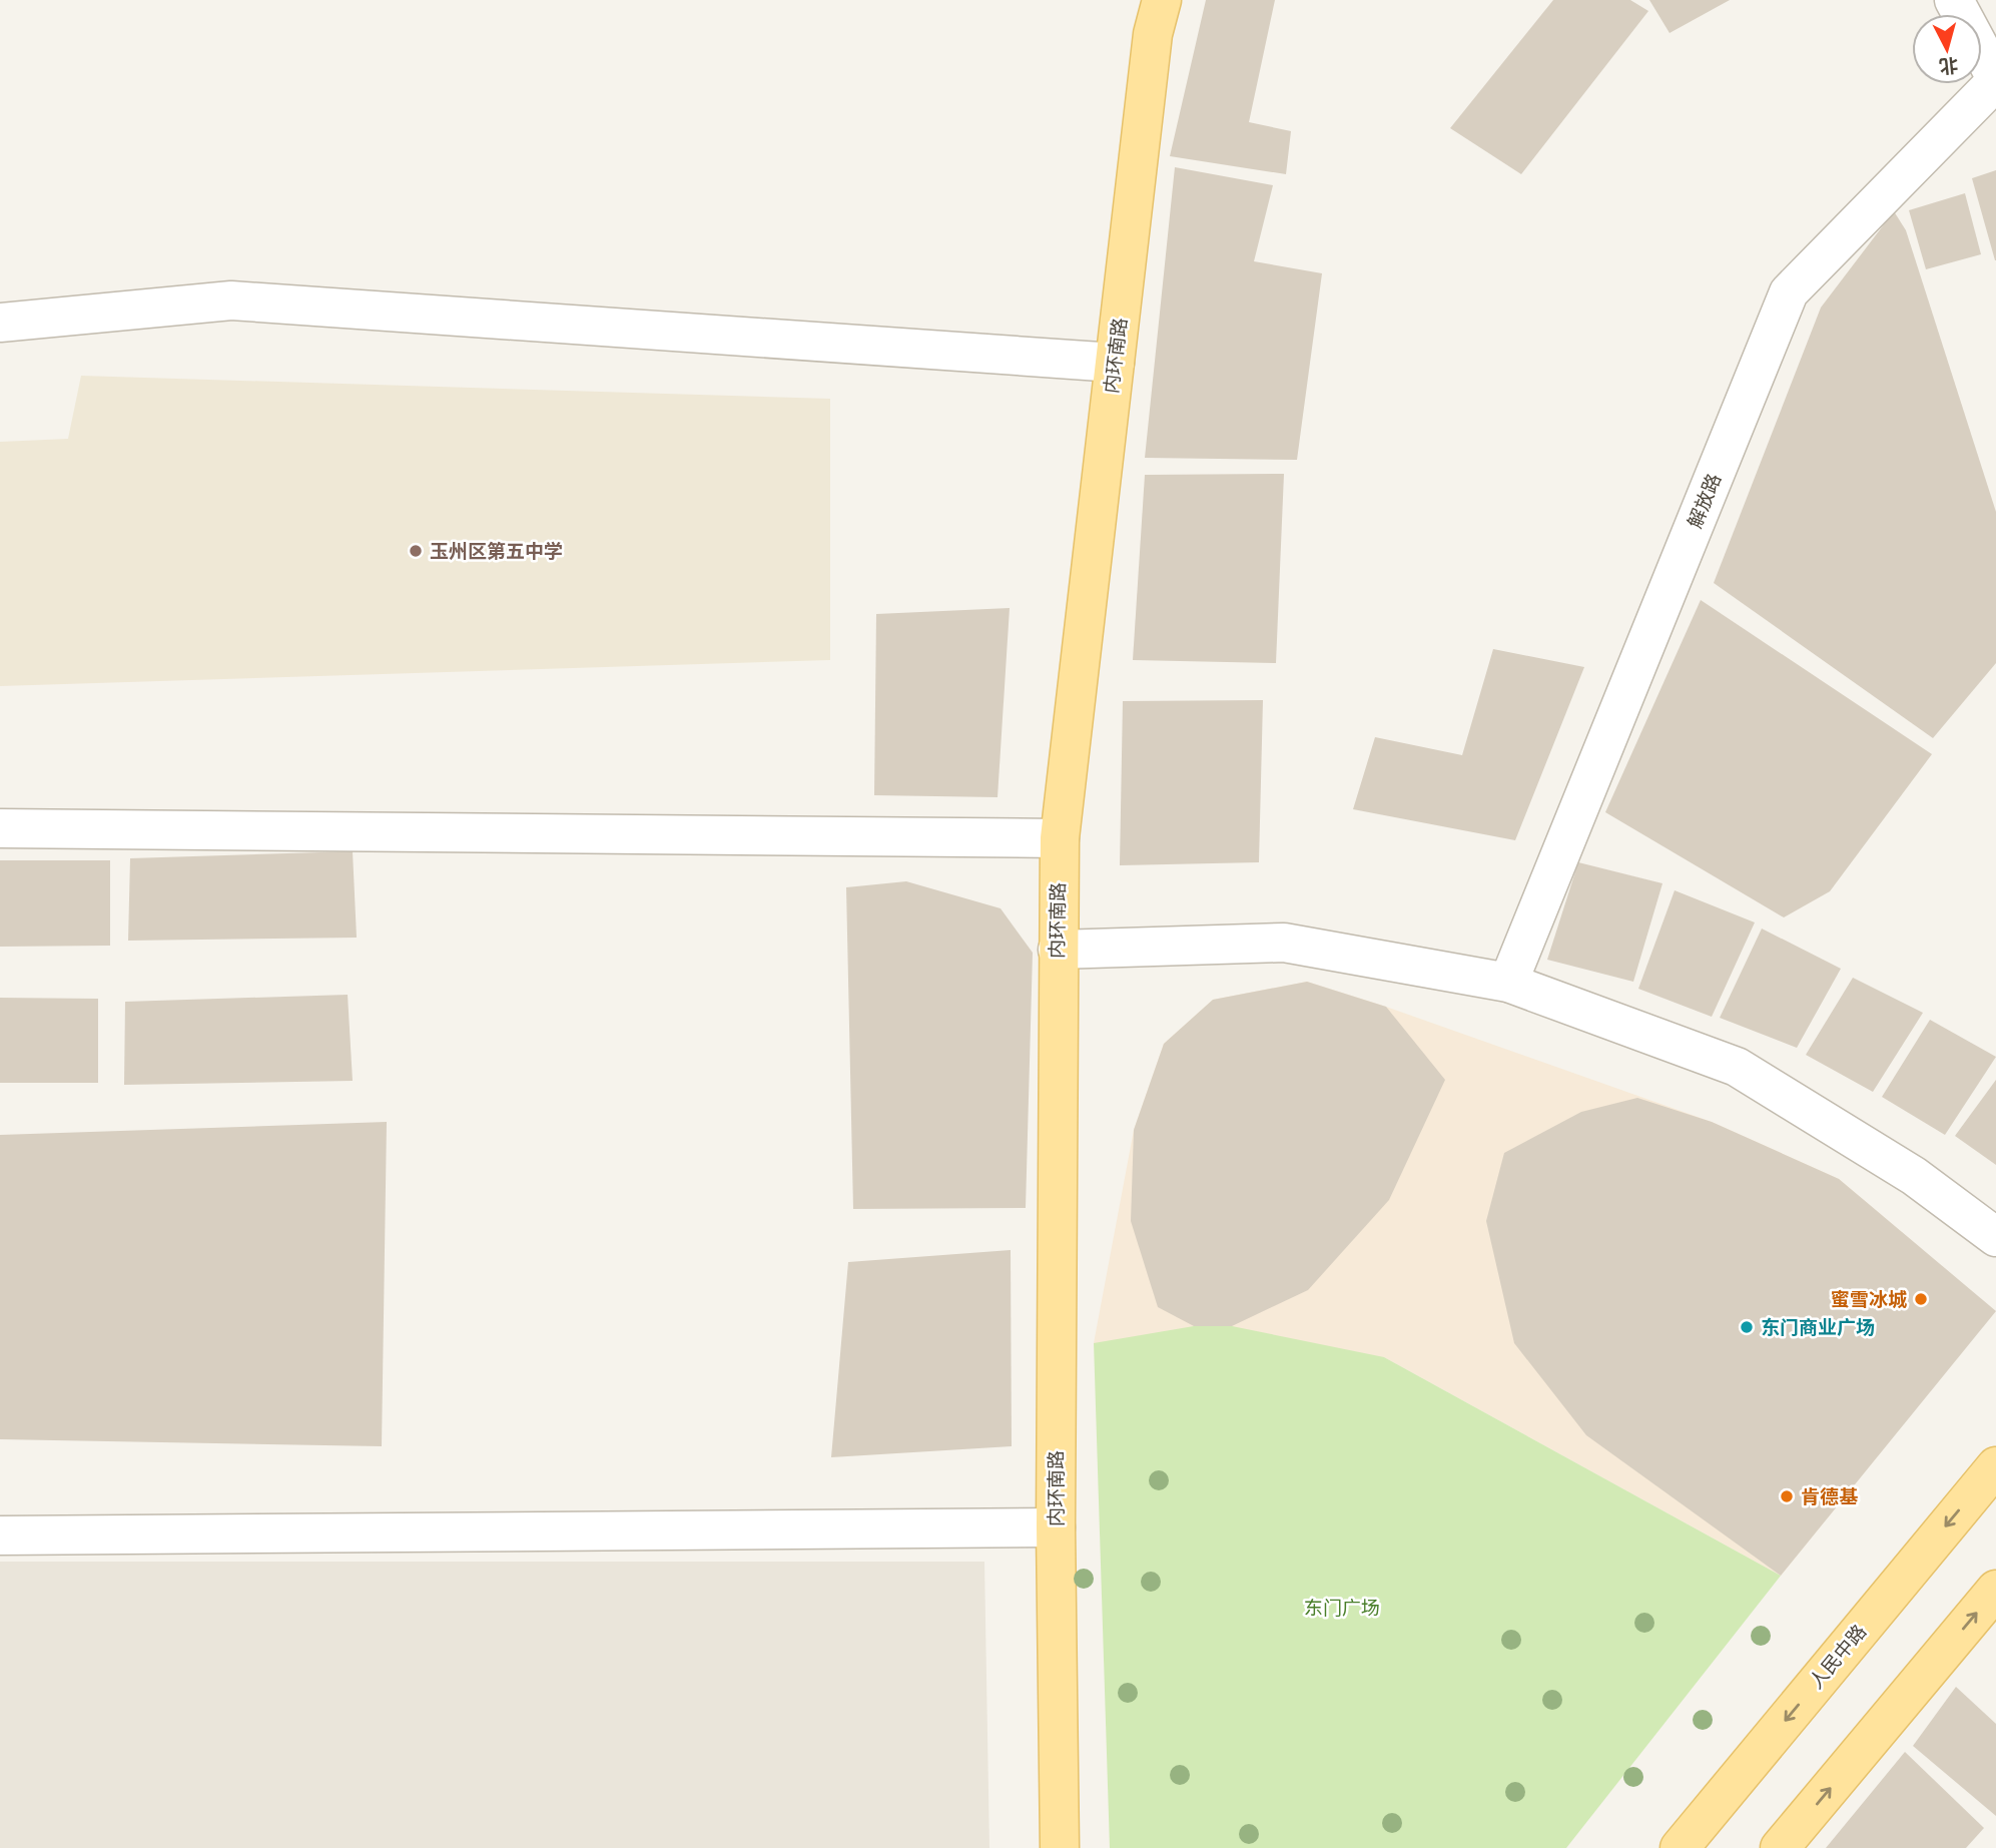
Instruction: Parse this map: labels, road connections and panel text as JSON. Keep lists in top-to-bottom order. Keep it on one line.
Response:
{"streets":{"main road":["内环南路","人民中路"],"street":["解放路"]},"parks":["东门广场"],"places":["玉州区第五中学","蜜雪冰城","东门商业广场","肯德基"],"north":"bottom"}
